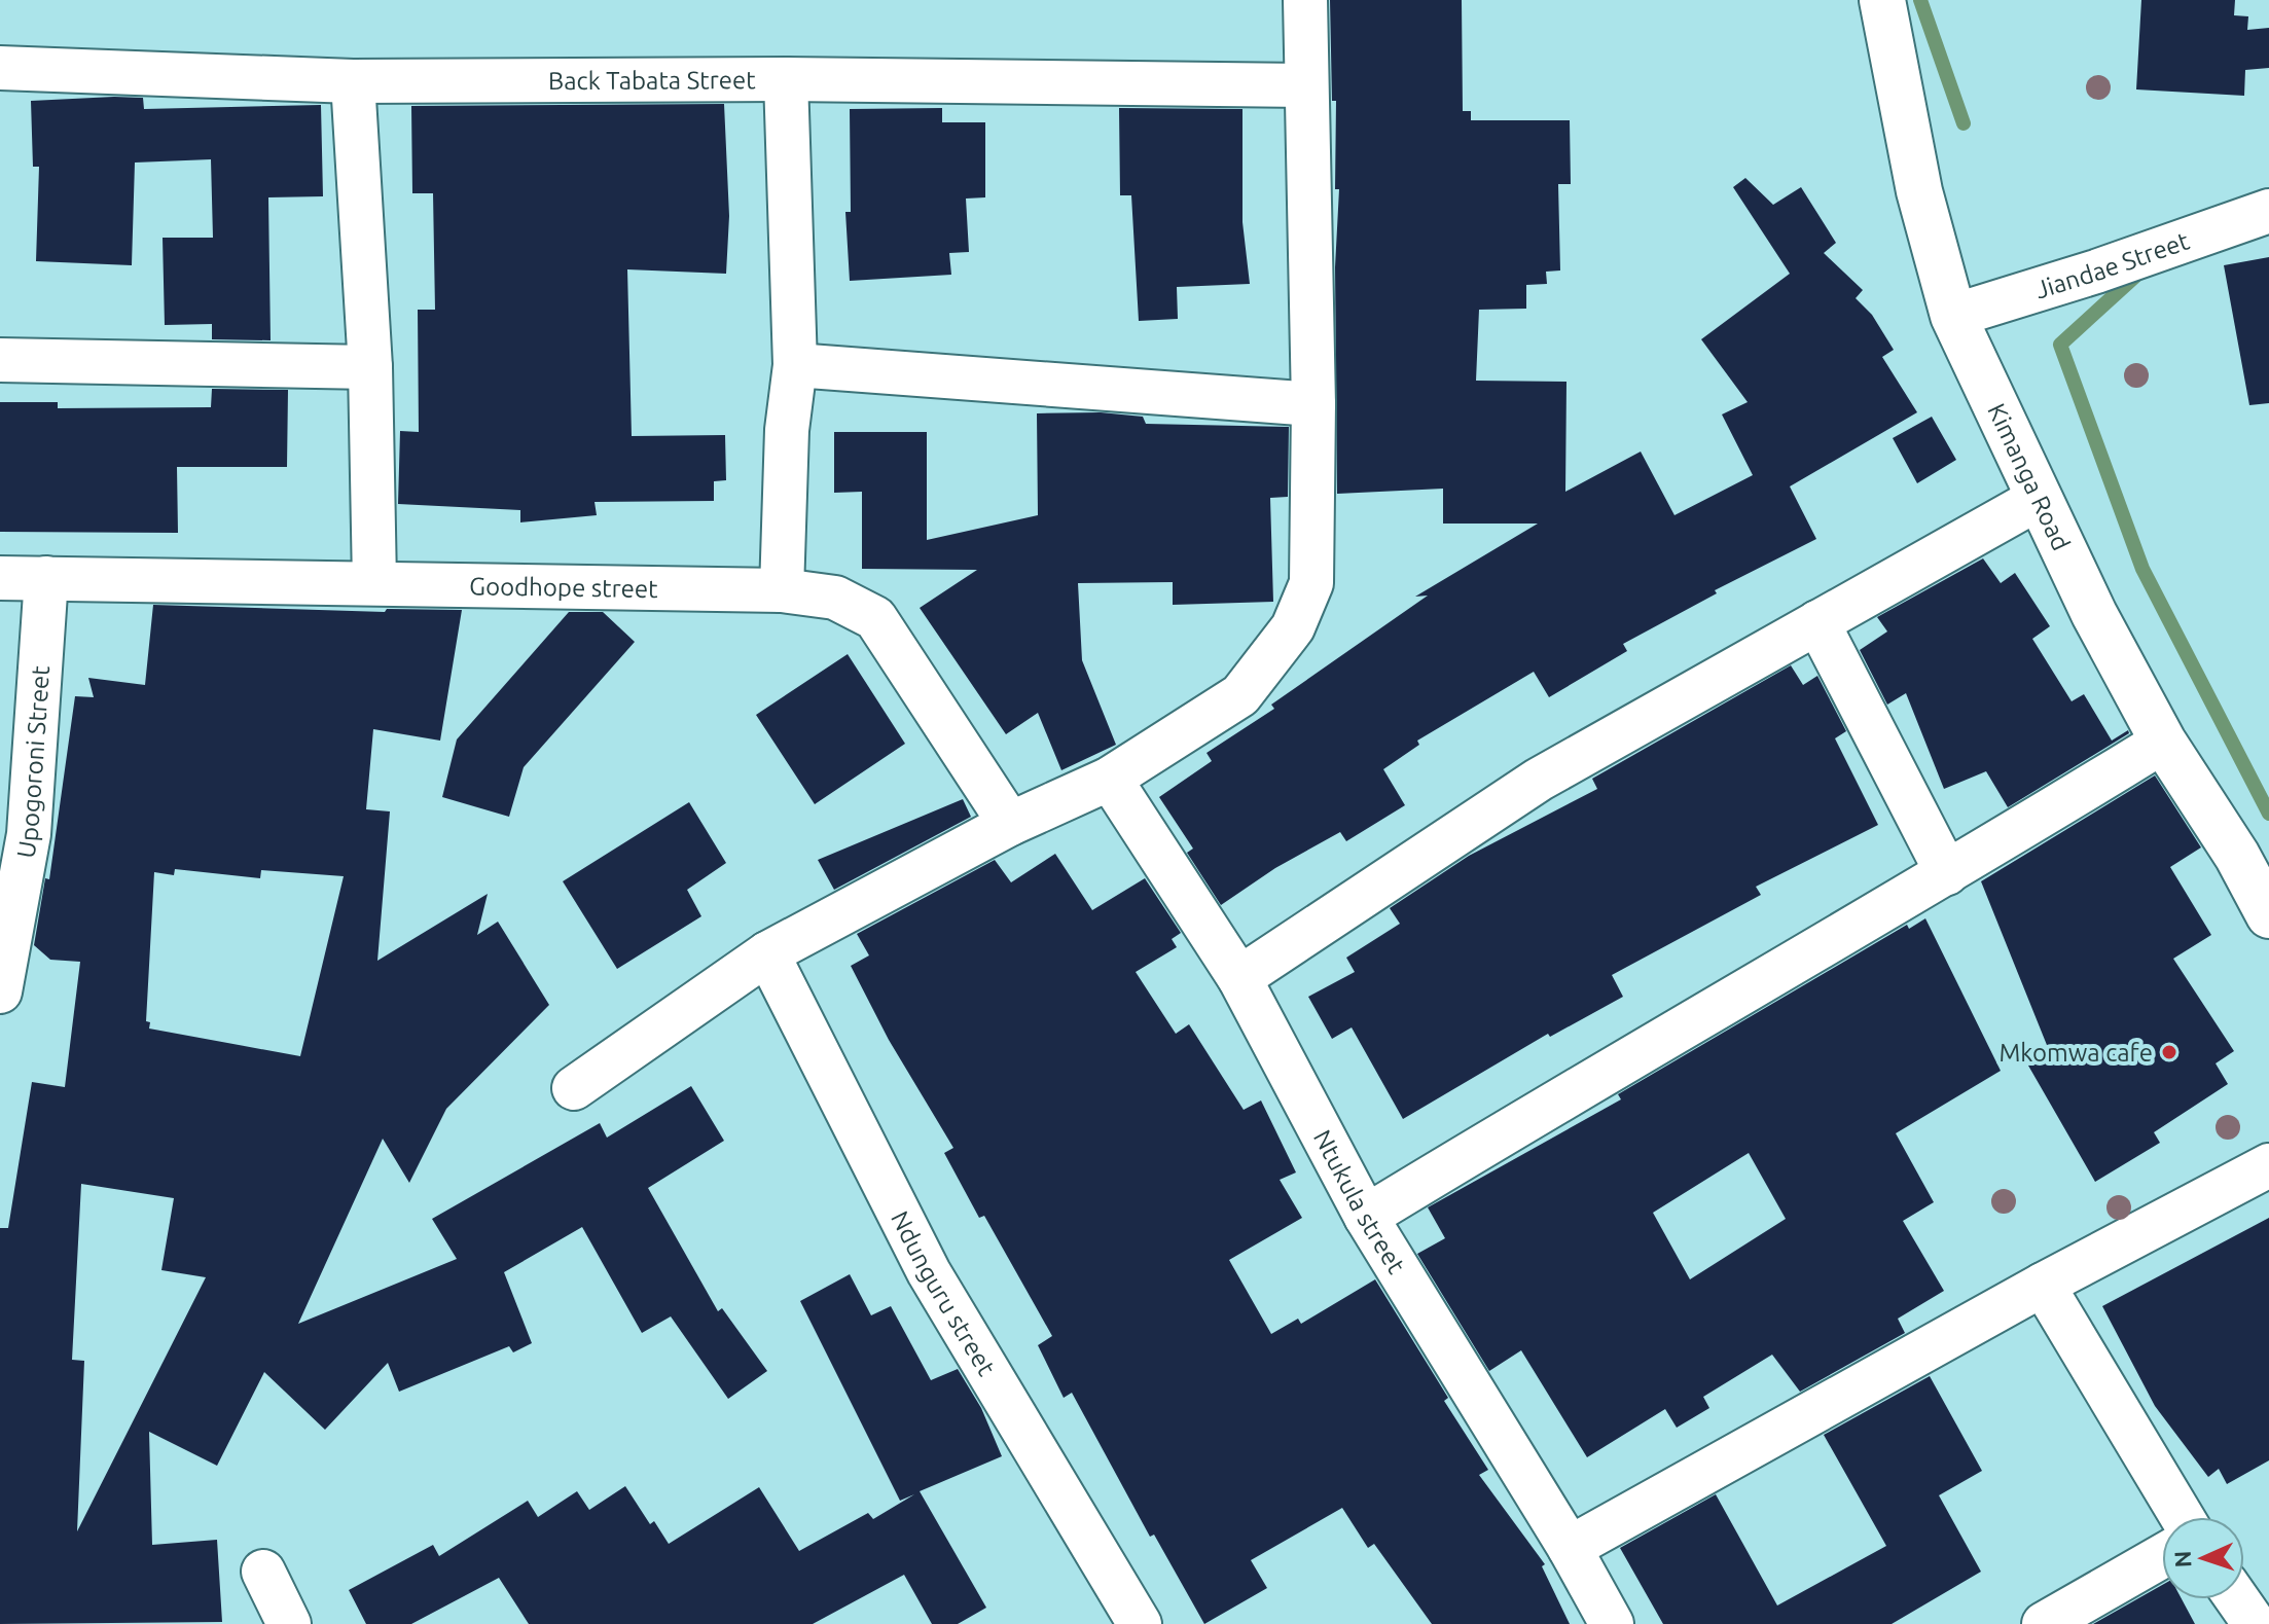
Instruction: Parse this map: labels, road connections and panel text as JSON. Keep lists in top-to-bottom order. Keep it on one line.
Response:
{"streets":{"street":["Back Tabata Street","Jiandae Street","Kimanga Road","Goodhope street","Upogoroni Street","Ntukula street","Ndunguru street"]},"crossings":[["Jiandae Street","Kimanga Road"],["Goodhope street","Upogoroni Street"]],"places":["Mkomwa cafe"],"north":"left"}
